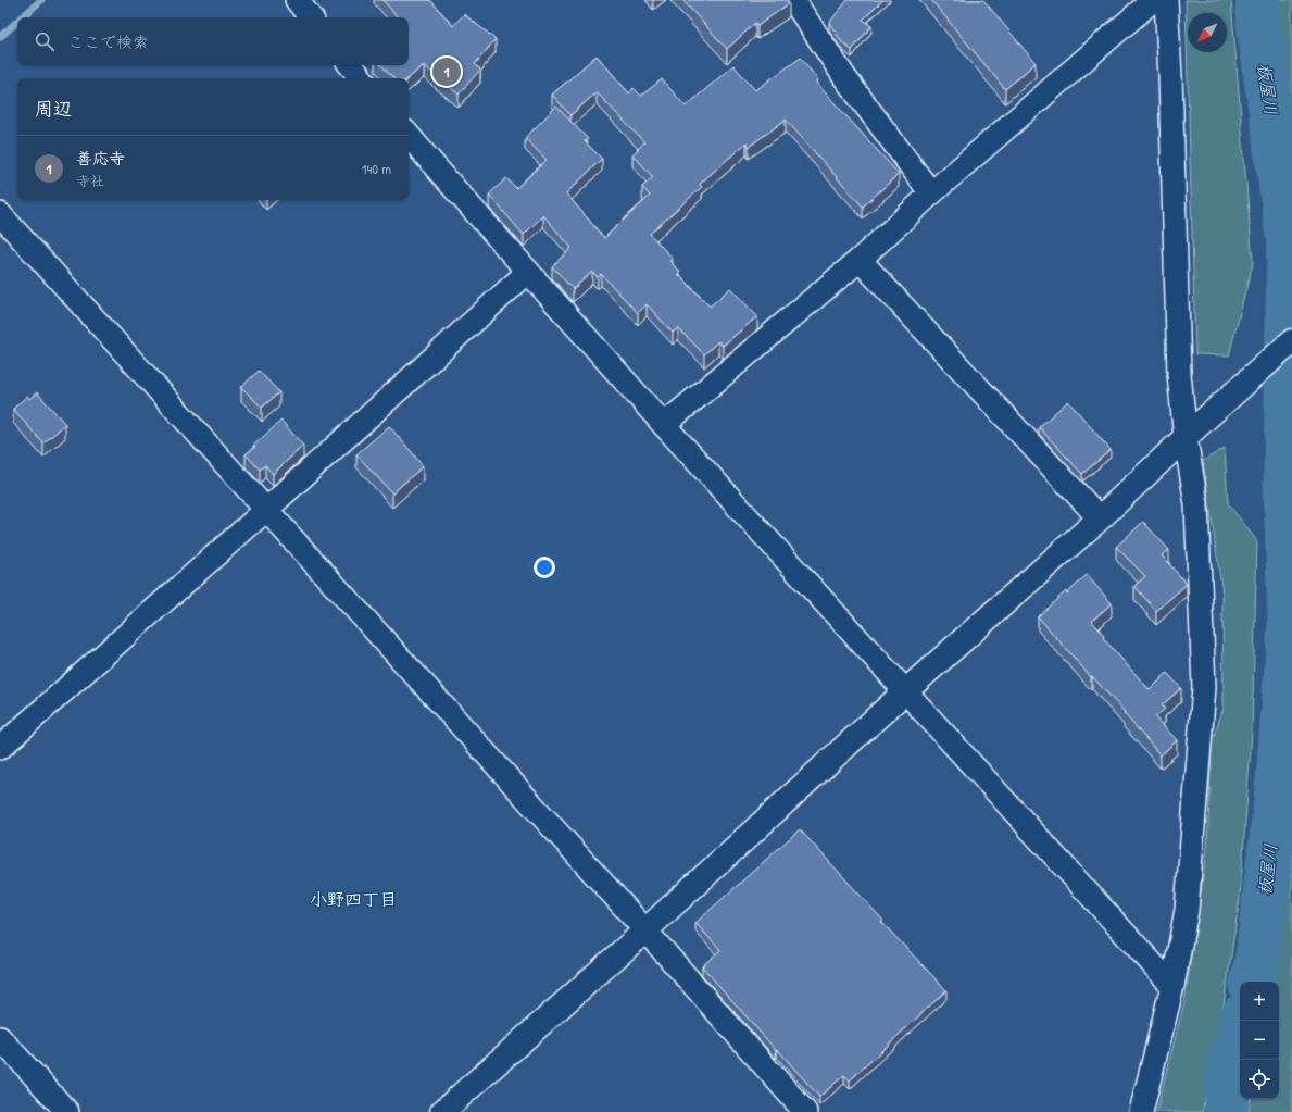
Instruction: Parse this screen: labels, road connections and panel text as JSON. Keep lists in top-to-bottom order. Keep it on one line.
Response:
{"districts":["小野四丁目"],"water":["板屋川"],"north":"bottom left","page":{"search":"ここで検索","pins":"1","heading":"周辺","list":[{"mark":"1","name":"善応寺","note":"寺社","value":"140 m"}],"map_buttons":["+","−"]}}
